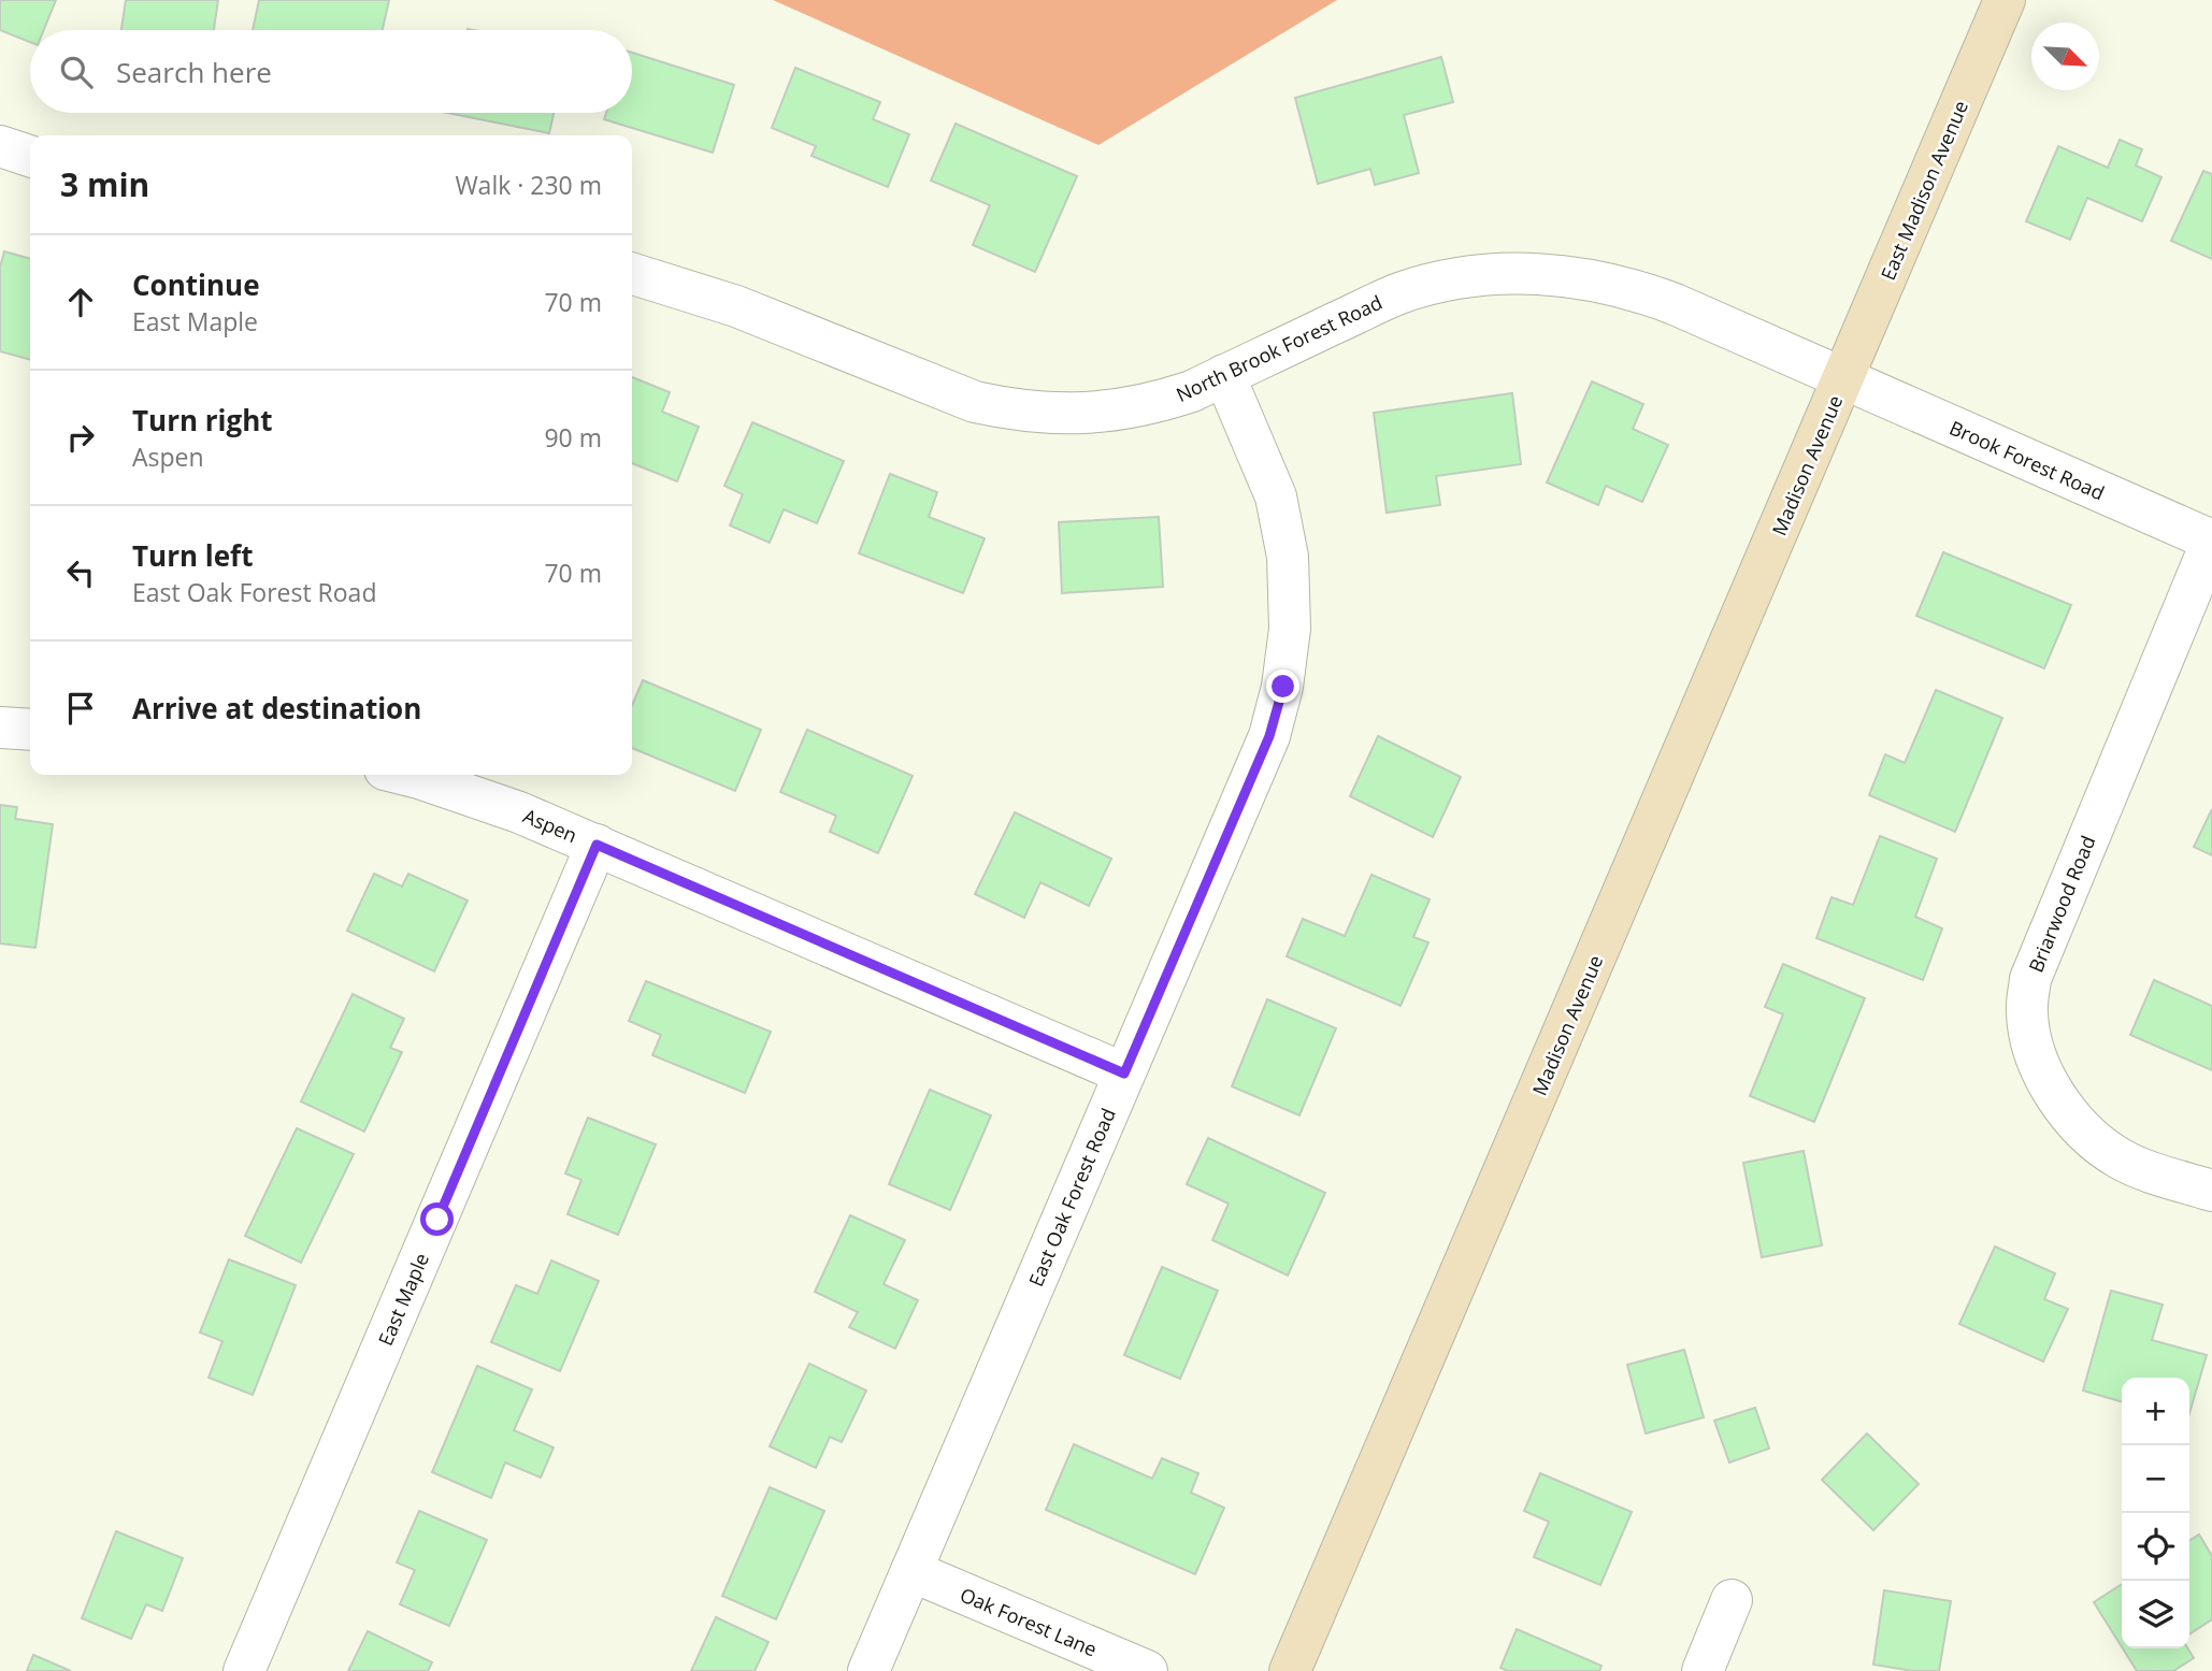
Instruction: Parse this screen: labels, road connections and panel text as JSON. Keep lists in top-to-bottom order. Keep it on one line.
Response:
{"streets":{"main road":["East Madison Avenue","Madison Avenue"],"street":["North Brook Forest Road","Brook Forest Road","Aspen","Briarwood Road","East Oak Forest Road","East Maple","Oak Forest Lane"]},"crossings":[["East Madison Avenue","North Brook Forest Road"],["East Madison Avenue","Brook Forest Road"],["East Madison Avenue","Madison Avenue"],["North Brook Forest Road","Brook Forest Road"],["North Brook Forest Road","Madison Avenue"],["North Brook Forest Road","East Oak Forest Road"],["Brook Forest Road","Madison Avenue"],["Brook Forest Road","Briarwood Road"],["Aspen","East Oak Forest Road"],["Aspen","East Maple"],["East Oak Forest Road","Oak Forest Lane"]],"north":"bottom right","page":{"search":"Search here","heading":["3 min","Walk · 230 m"],"list":[["Continue","East Maple","70 m"],["Turn right","Aspen","90 m"],["Turn left","East Oak Forest Road","70 m"],"Arrive at destination"],"map_buttons":["+","−"]}}
